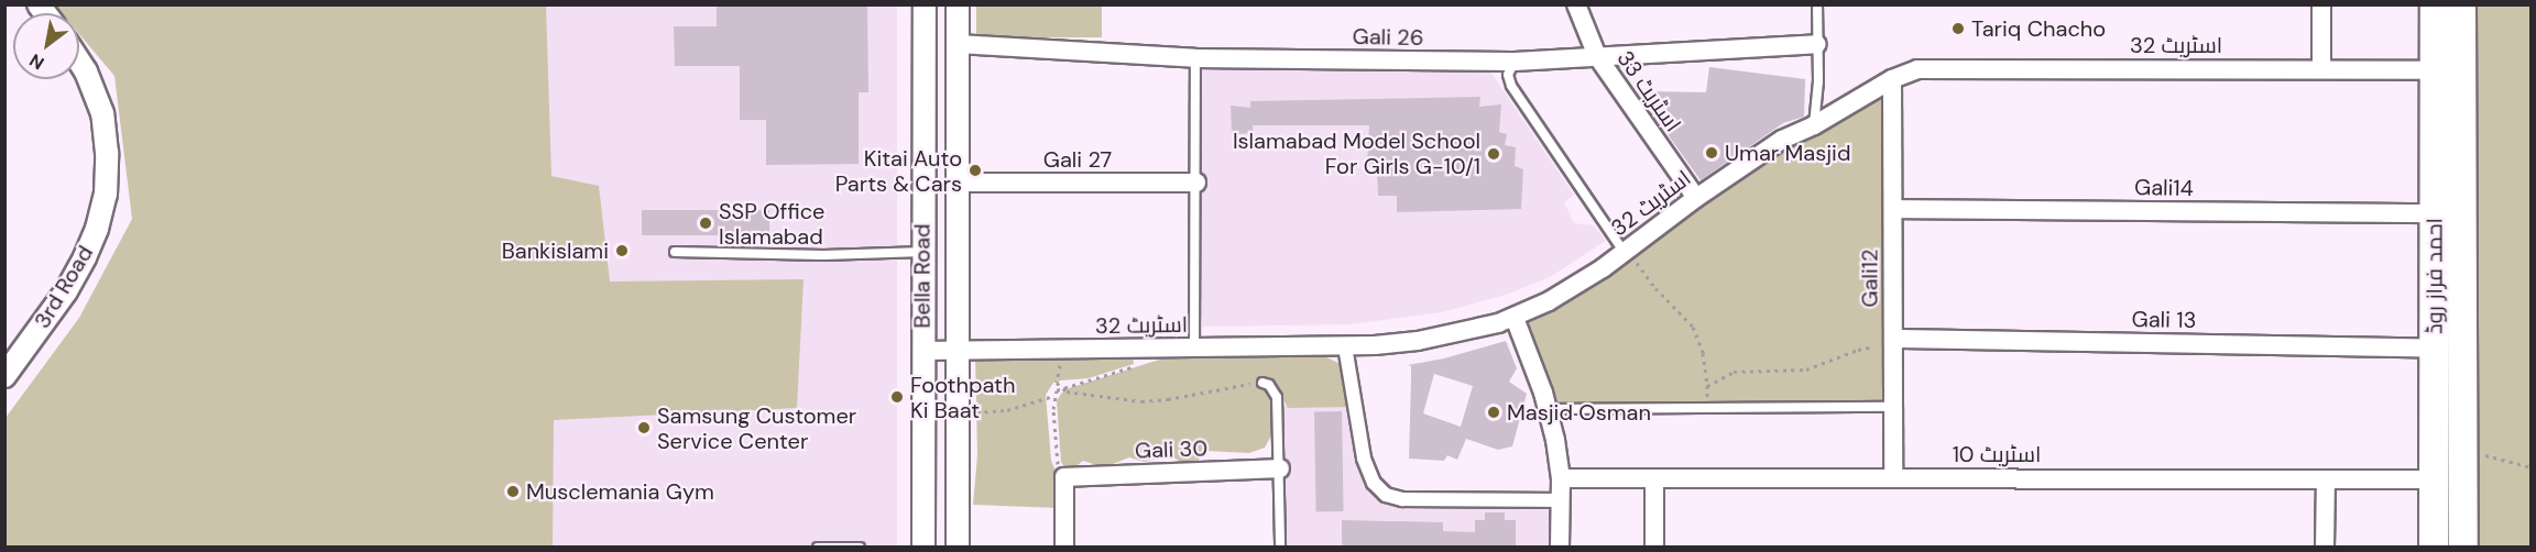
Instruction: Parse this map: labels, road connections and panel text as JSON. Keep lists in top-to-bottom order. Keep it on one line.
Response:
{"streets":{"main road":["احمد فراز روڈ"],"street":["Gali 26","اسٹریٹ 32","اسٹریٹ 33","Gali 27","Gali14","Bella Road","Gali12","3rd Road","Gali 13","Gali 30","اسٹریٹ 10"]},"crossings":[["Gali 26","اسٹریٹ 33"],["Gali 26","Bella Road"],["اسٹریٹ 32","اسٹریٹ 33"],["اسٹریٹ 32","Bella Road"],["اسٹریٹ 32","احمد فراز روڈ"],["اسٹریٹ 32","Gali12"],["Gali 27","Bella Road"],["Gali14","احمد فراز روڈ"],["Gali14","Gali12"],["احمد فراز روڈ","Gali 13"],["احمد فراز روڈ","اسٹریٹ 10"],["Gali12","Gali 13"],["Gali12","اسٹریٹ 10"]],"places":["Tariq Chacho","Umar Masjid","Islamabad Model School For Girls G-10/1","Kitai Auto Parts & Cars","SSP Office Islamabad","Bankislami","Foothpath Ki Baat","Masjid Osman","Samsung Customer Service Center","Musclemania Gym"],"north":"bottom left"}
